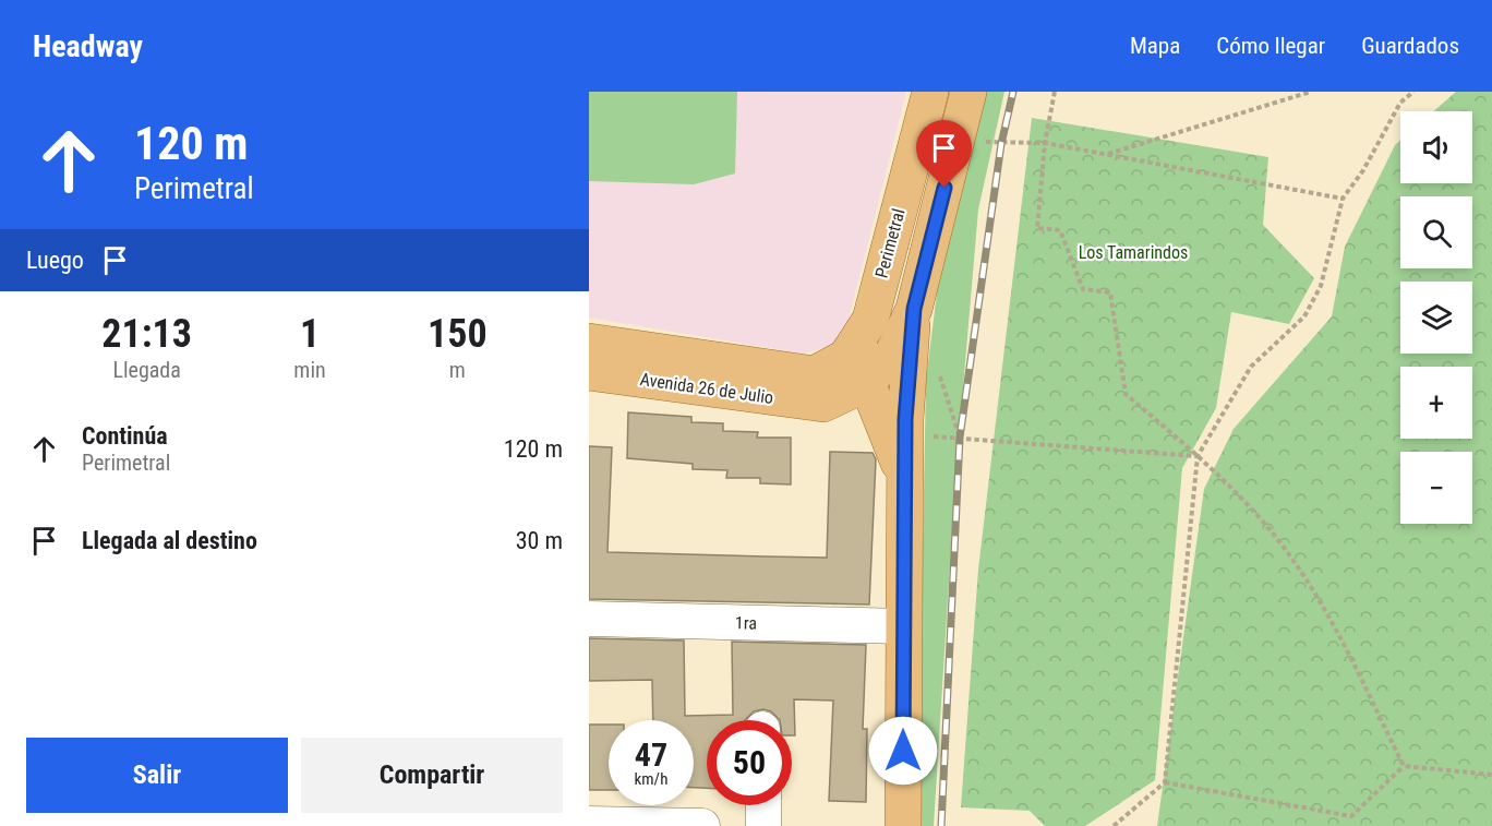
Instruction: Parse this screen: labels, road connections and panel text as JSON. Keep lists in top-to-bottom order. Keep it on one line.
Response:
{"streets":{"main road":["Perimetral","Avenida 26 de Julio"],"street":["1ra"]},"crossings":[["Perimetral","Avenida 26 de Julio"]],"parks":["Los Tamarindos"],"page":{"header":"Headway","nav":["Mapa","Cómo llegar","Guardados"],"turn":["120 m","Perimetral"],"map_buttons":["+","−"],"then":"Luego","eta":["21:13","Llegada","1","min","150","m"],"list":[{"name":"Continúa","note":"Perimetral","value":"120 m"},{"name":"Llegada al destino","value":"30 m"}],"speed":"47 km/h","limit":"50","buttons":["Salir","Compartir"]}}
